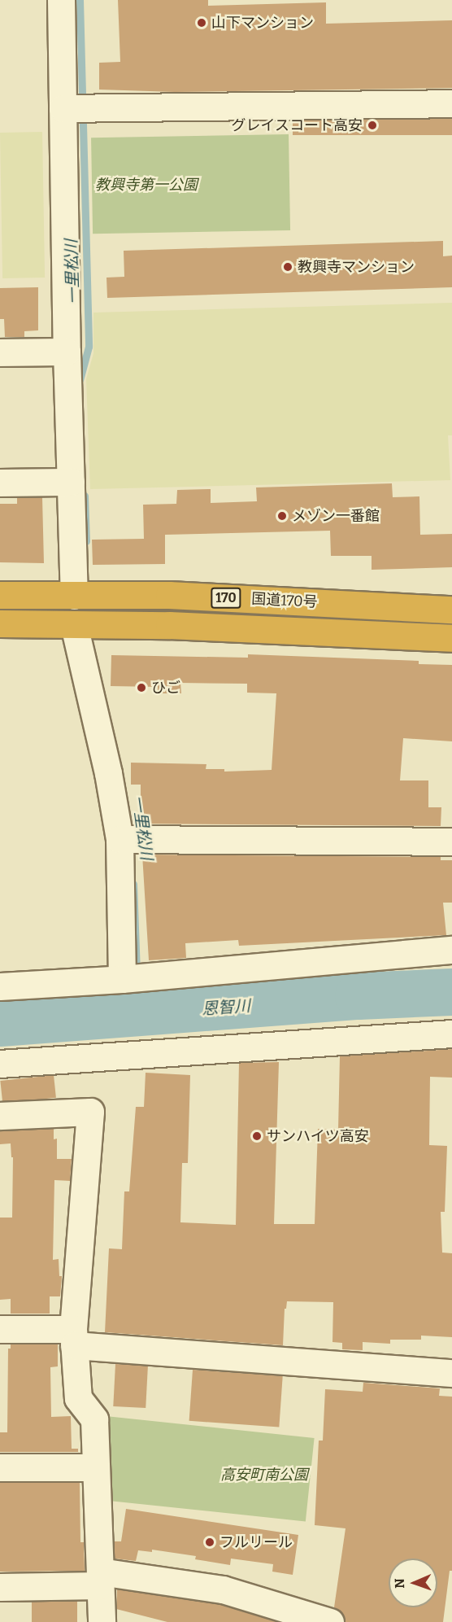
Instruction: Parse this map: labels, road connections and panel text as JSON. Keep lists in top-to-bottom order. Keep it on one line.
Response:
{"streets":{"highway":["170","国道170号"]},"water":["一里松川","恩智川"],"parks":["教興寺第一公園","高安町南公園"],"places":["山下マンション","グレイスコート高安","教興寺マンション","メゾン一番館","ひご","サンハイツ高安","フルリール"],"north":"left"}
